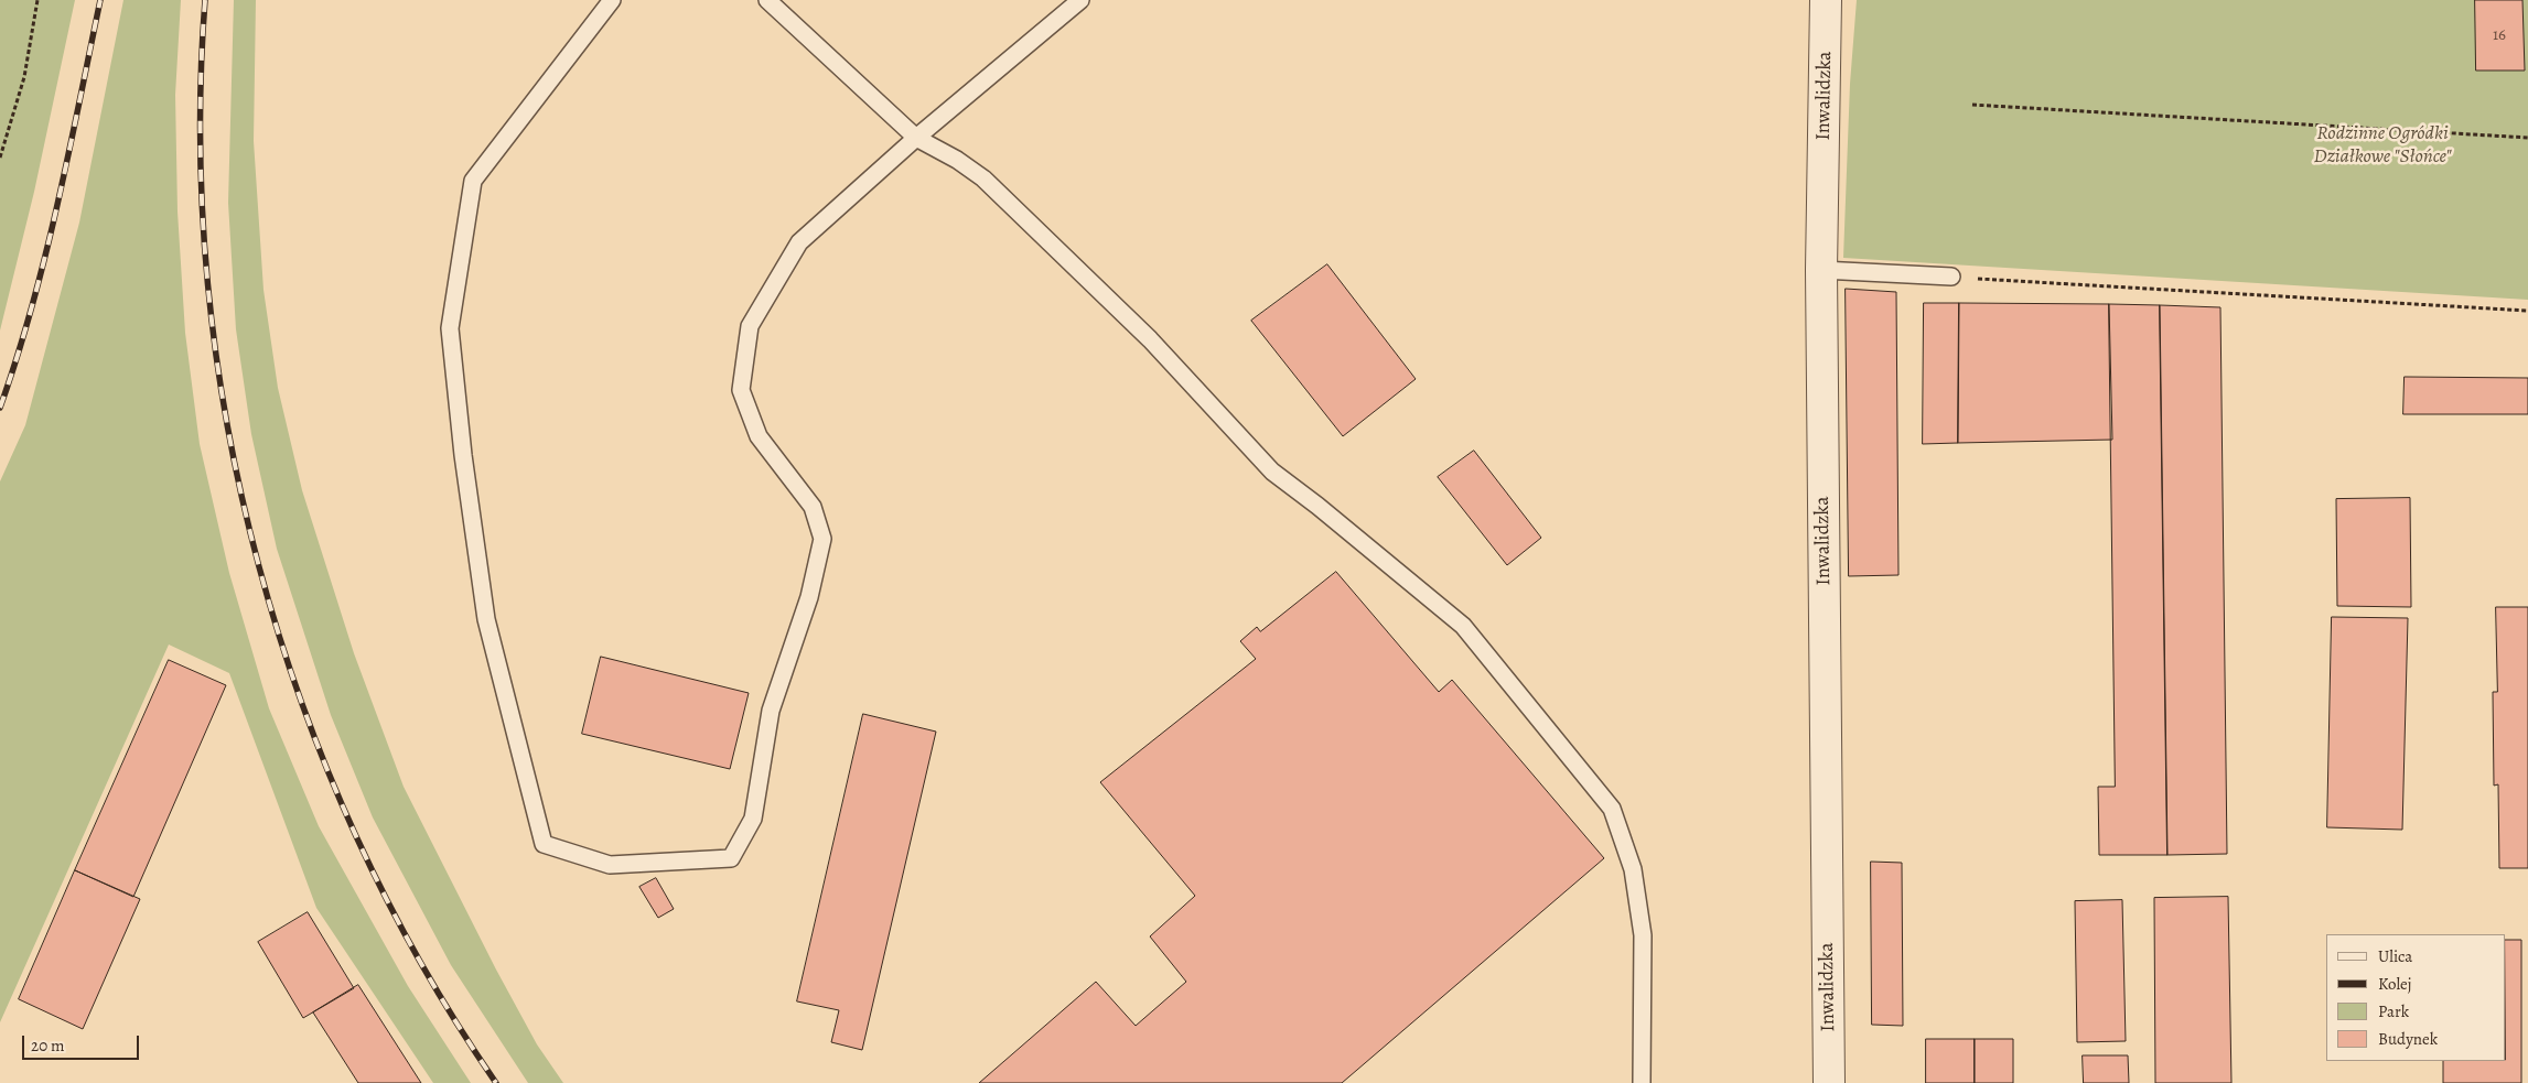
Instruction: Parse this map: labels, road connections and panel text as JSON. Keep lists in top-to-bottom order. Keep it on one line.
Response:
{"streets":{"street":["Inwalidzka"]},"parks":["Rodzinne Ogródki Działkowe \"Słońce\""],"house_numbers":["16"],"legend":["Ulica","Kolej","Park","Budynek"],"scale_bar":"20 m"}
